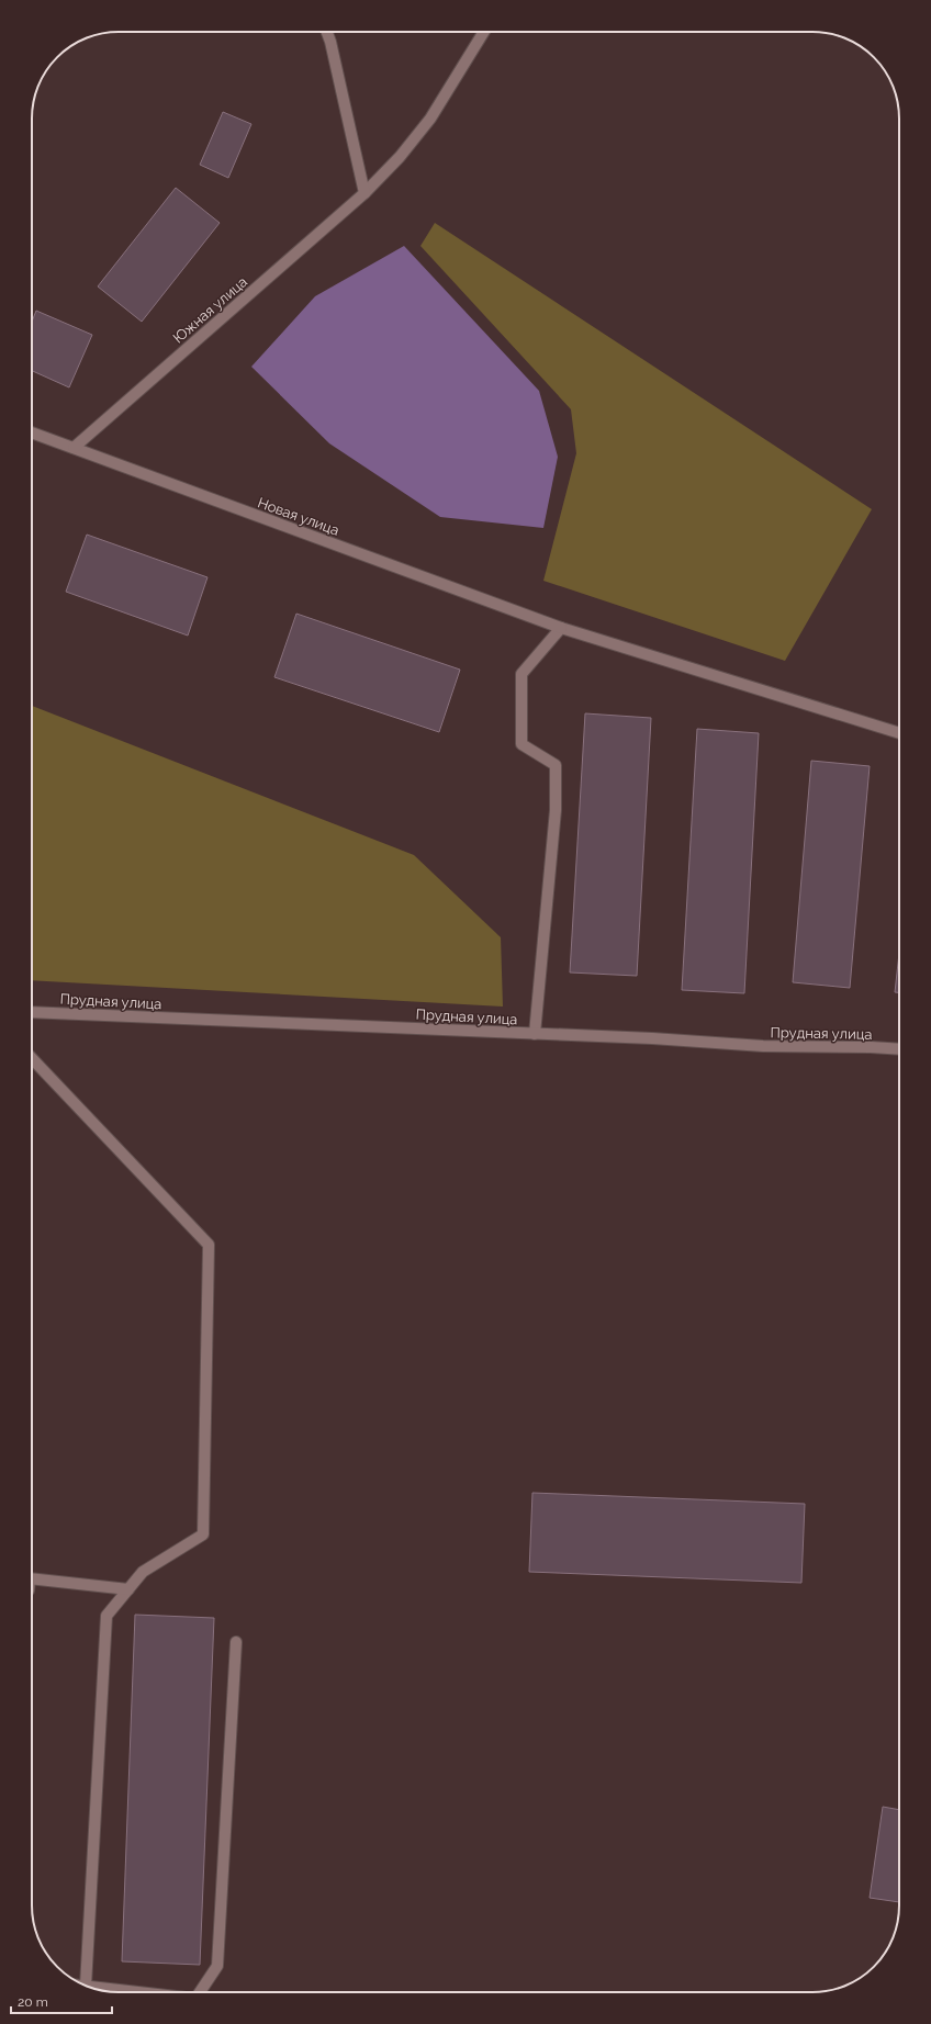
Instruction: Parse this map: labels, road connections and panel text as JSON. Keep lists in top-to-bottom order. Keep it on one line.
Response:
{"streets":{"street":["Южная улица","Новая улица","Прудная улица"]},"crossings":[["Южная улица","Новая улица"]],"scale_bar":"20 m"}
